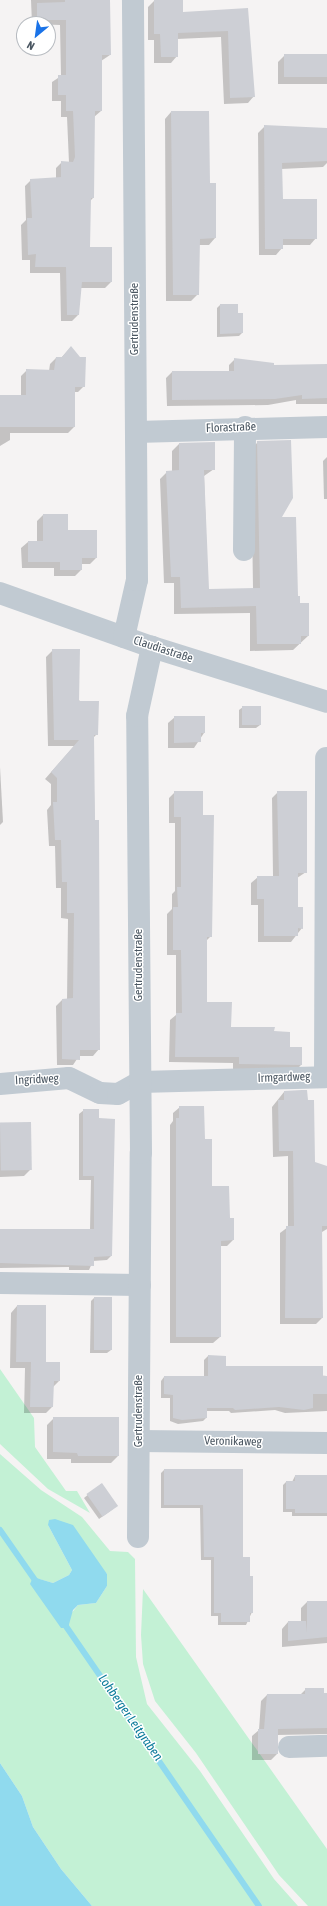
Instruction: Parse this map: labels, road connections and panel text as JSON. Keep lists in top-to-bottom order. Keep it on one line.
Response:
{"streets":{"street":["Gertrudenstraße","Florastraße","Claudiastraße","Irmgardweg","Ingridweg","Veronikaweg"]},"crossings":[["Gertrudenstraße","Florastraße"],["Gertrudenstraße","Claudiastraße"],["Gertrudenstraße","Irmgardweg"],["Gertrudenstraße","Ingridweg"],["Gertrudenstraße","Veronikaweg"],["Irmgardweg","Ingridweg"]],"water":["Lohberger Leitgraben"],"north":"bottom left"}
